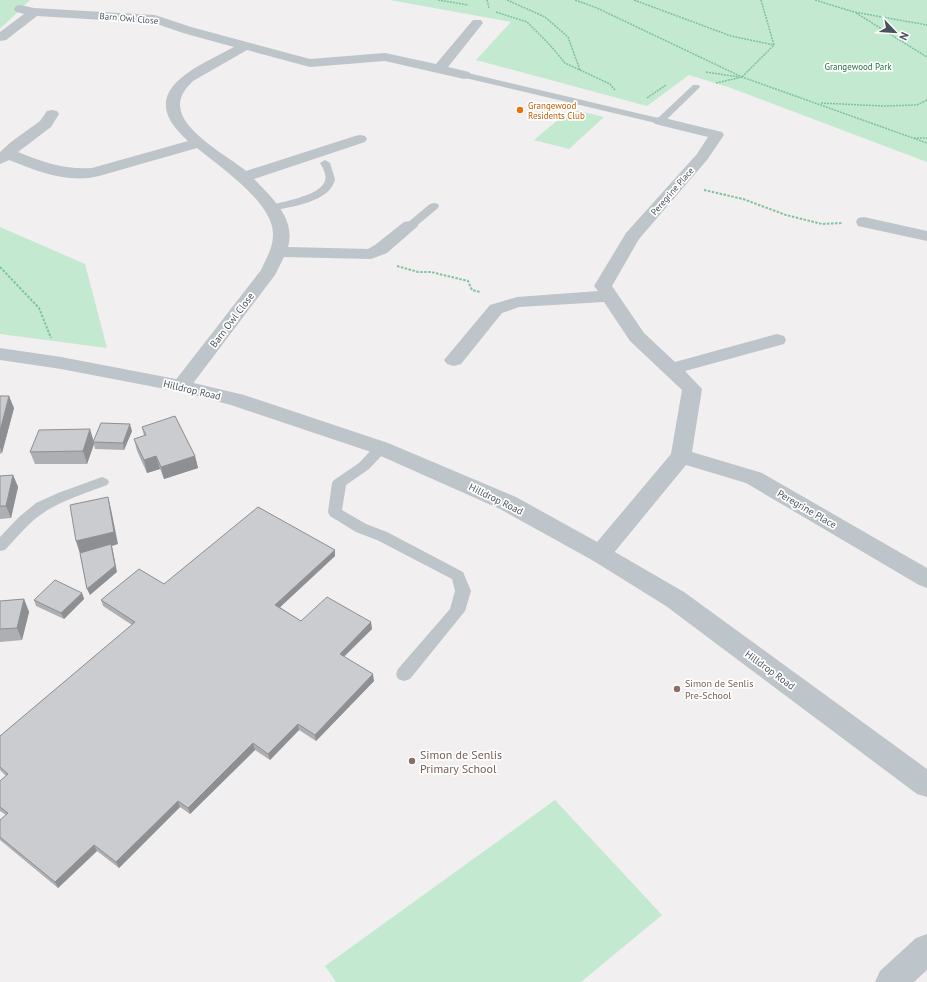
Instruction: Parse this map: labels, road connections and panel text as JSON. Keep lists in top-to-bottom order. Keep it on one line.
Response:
{"streets":{"street":["Barn Owl Close","Peregrine Place","Hilldrop Road"]},"crossings":[["Barn Owl Close","Hilldrop Road"]],"parks":["Grangewood Park"],"places":["Grangewood Residents Club","Simon de Senlis Pre-School","Simon de Senlis Primary School"],"north":"bottom right"}
